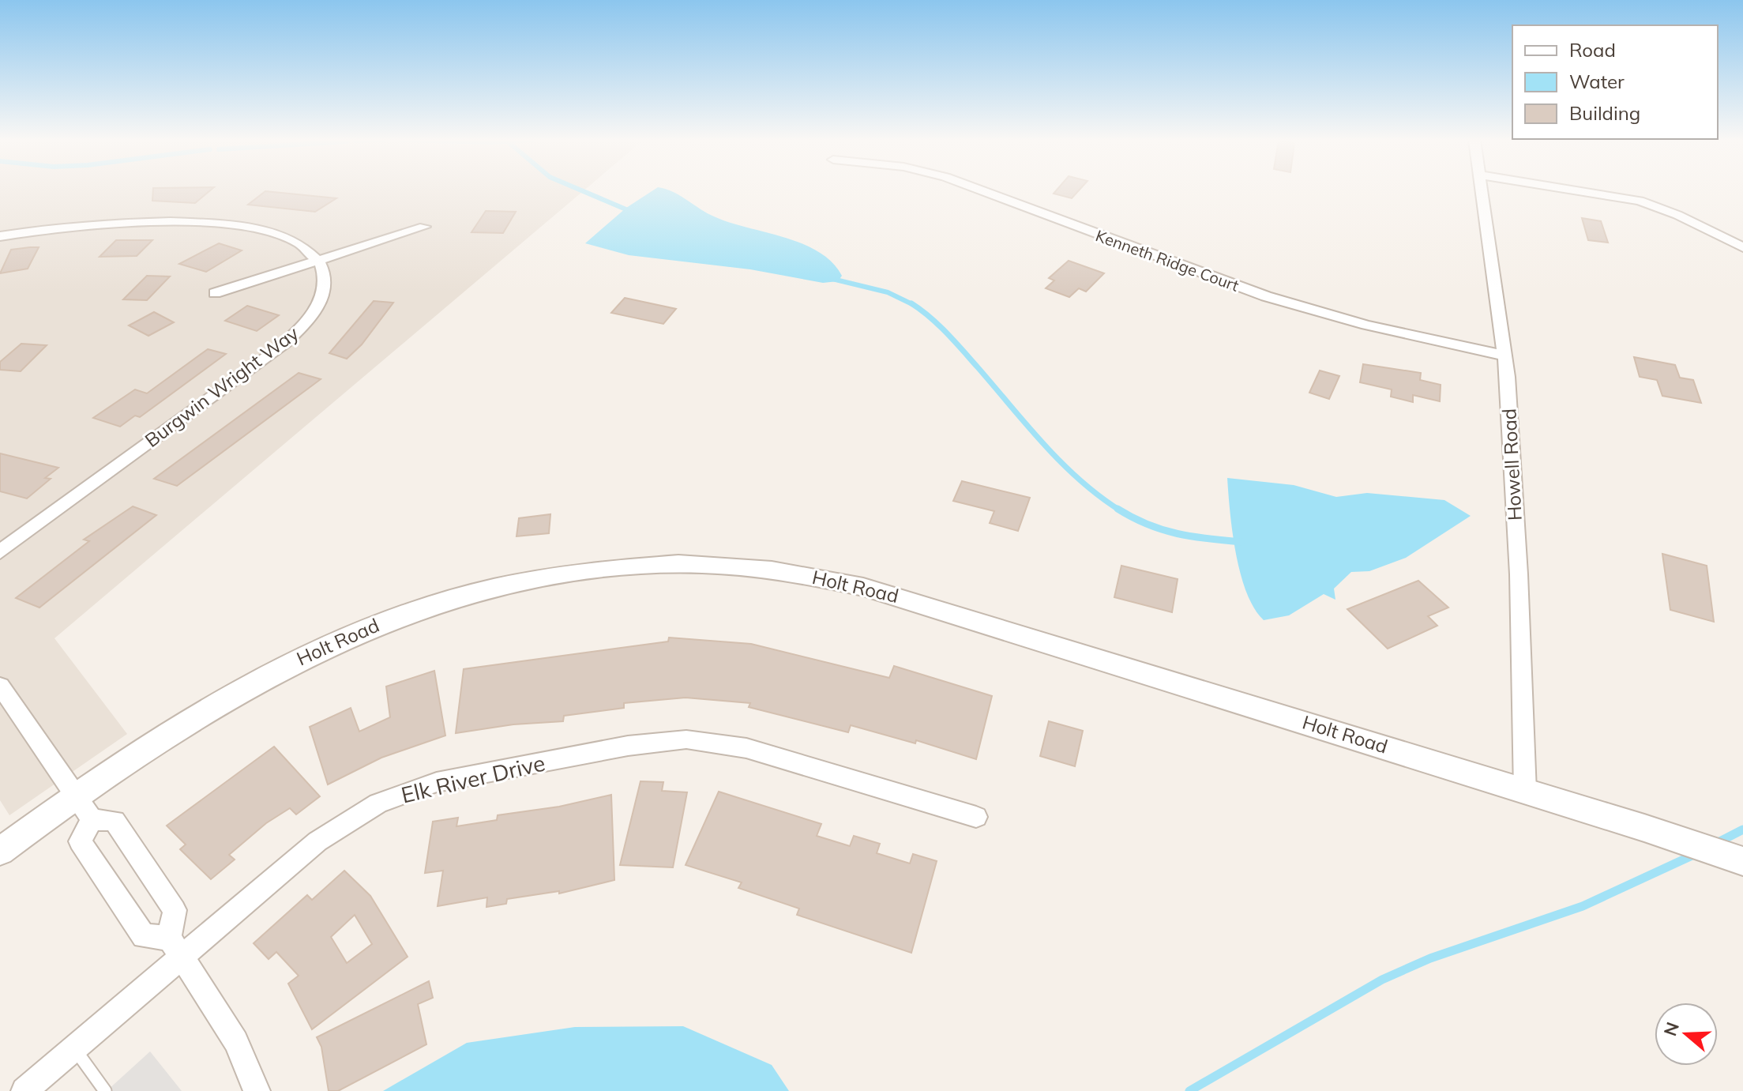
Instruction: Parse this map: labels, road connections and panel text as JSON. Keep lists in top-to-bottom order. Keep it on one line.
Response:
{"streets":{"street":["Kenneth Ridge Court","Burgwin Wright Way","Howell Road","Holt Road","Elk River Drive"]},"crossings":[["Kenneth Ridge Court","Howell Road"],["Howell Road","Holt Road"]],"legend":["Road","Water","Building"],"north":"left"}
